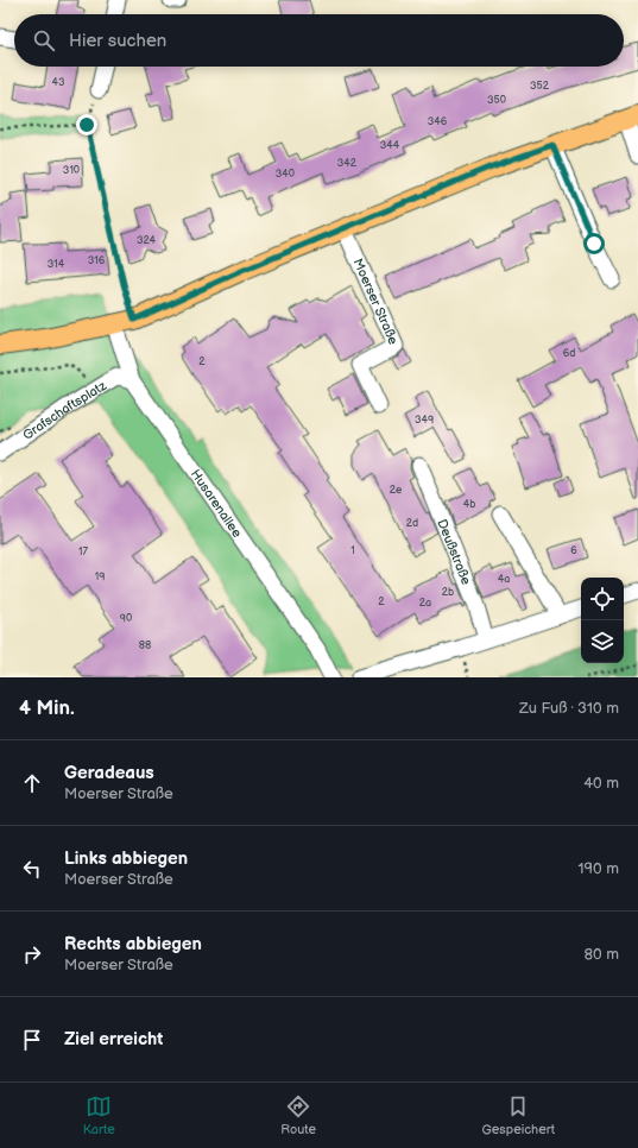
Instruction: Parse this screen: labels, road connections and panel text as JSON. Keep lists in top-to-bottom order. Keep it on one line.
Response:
{"streets":{"street":["Moerser Straße","Grafschaftsplatz","Husarenallee","Deußstraße"]},"crossings":[["Grafschaftsplatz","Husarenallee"]],"house_numbers":["43","352","350","346","344","342","310","340","324","316","314","6d","2","349","2e","4b","2d","1","6","17","19","4a","2b","2","2a","90","88"],"page":{"search":"Hier suchen","heading":["4 Min.","Zu Fuß · 310 m"],"list":[["Geradeaus","Moerser Straße","40 m"],["Links abbiegen","Moerser Straße","190 m"],["Rechts abbiegen","Moerser Straße","80 m"],"Ziel erreicht"],"nav":["Karte","Route","Gespeichert"]}}
